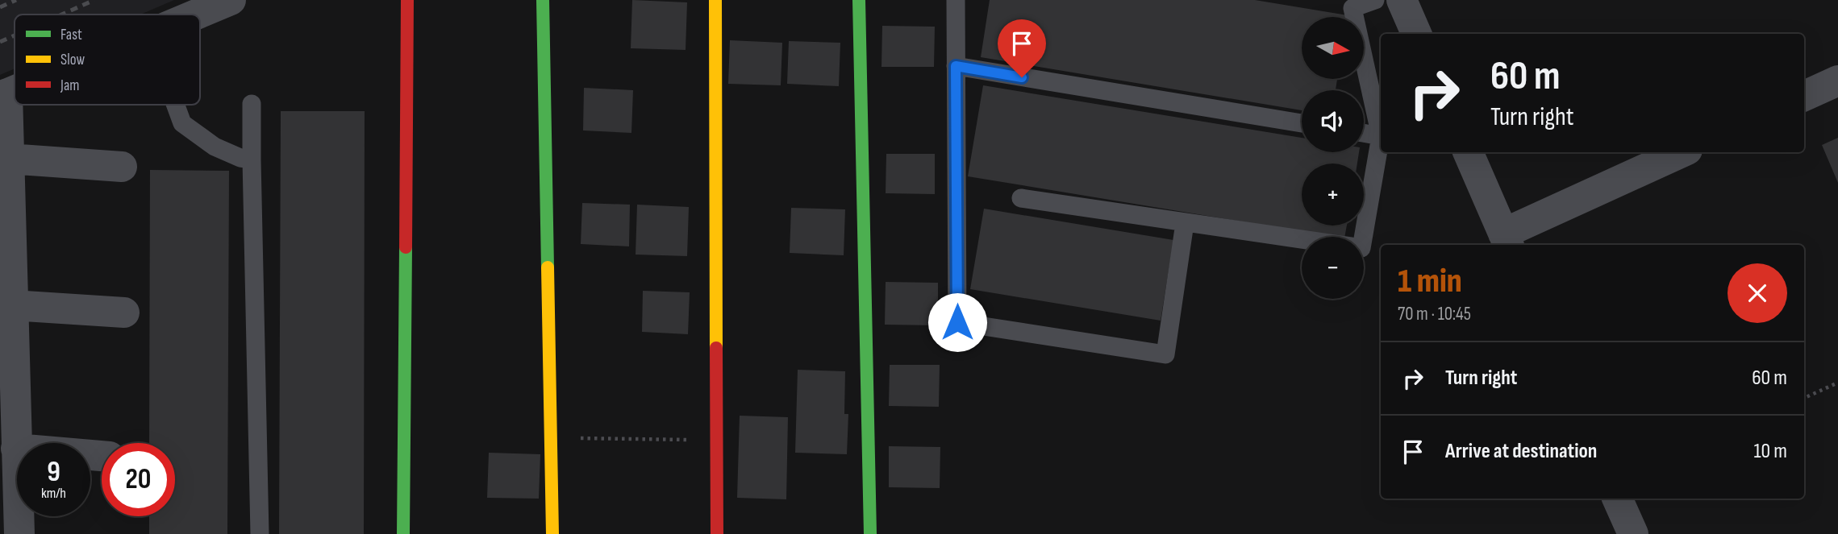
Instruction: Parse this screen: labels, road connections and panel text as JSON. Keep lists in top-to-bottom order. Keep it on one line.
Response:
{"legend":["Fast","Slow","Jam"],"north":"right","page":{"map_buttons":["+","−"],"turn":["60 m","Turn right"],"heading":["1 min","70 m · 10:45"],"list":[{"name":"Turn right","value":"60 m"},{"name":"Arrive at destination","value":"10 m"}],"speed":"9 km/h","limit":"20"}}
